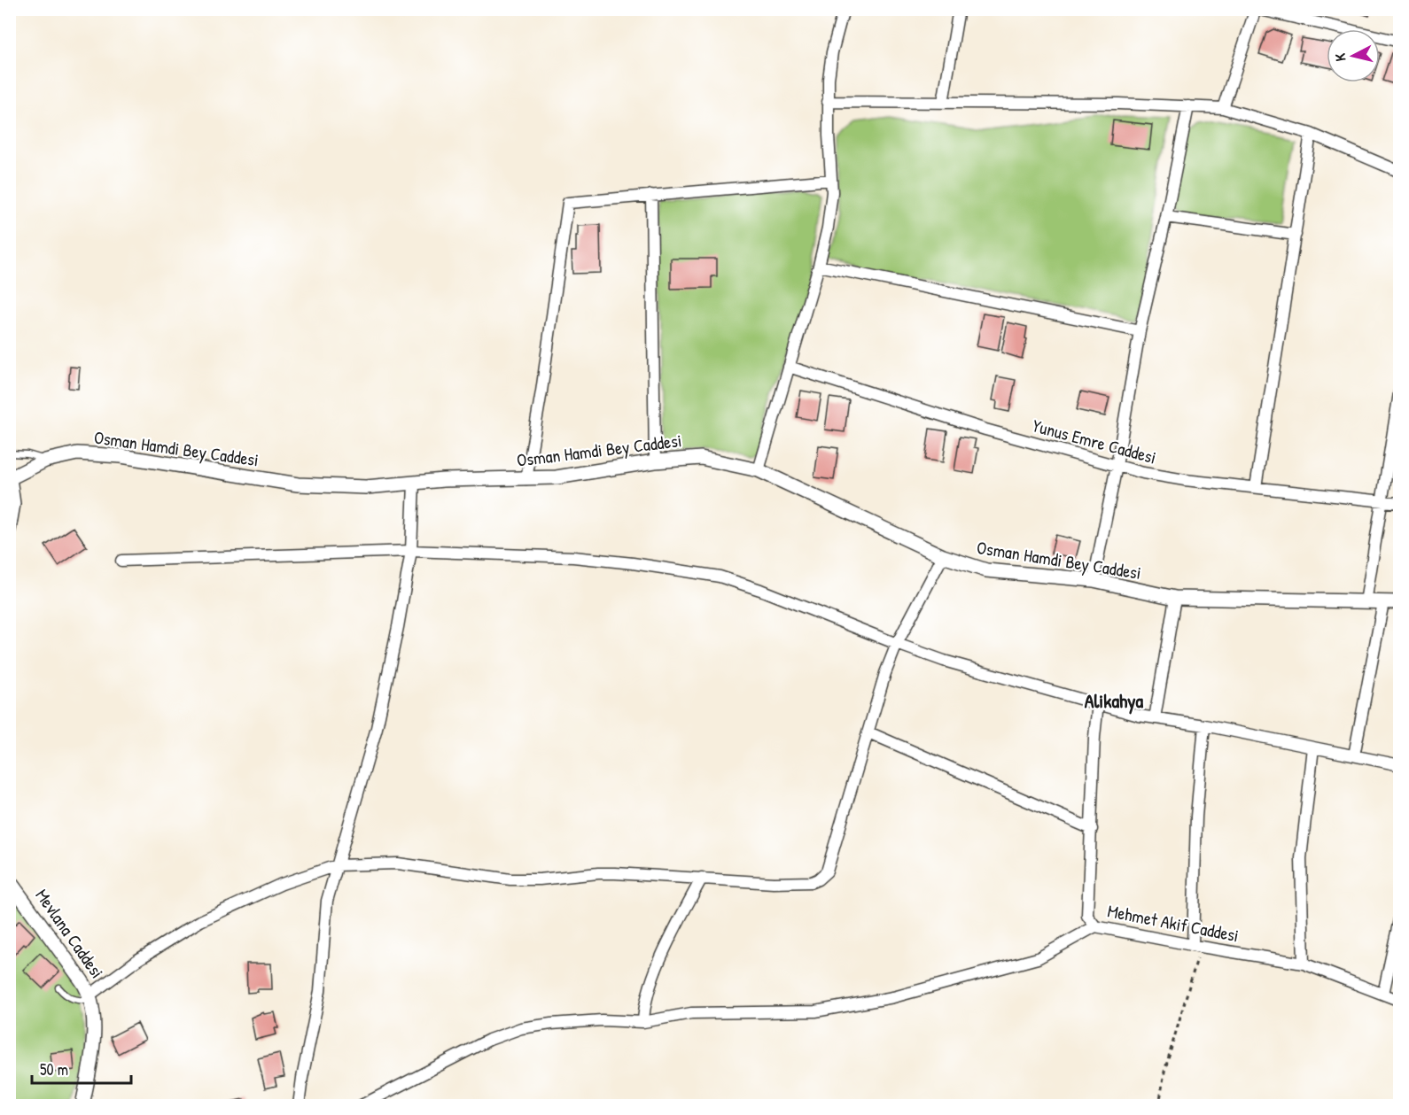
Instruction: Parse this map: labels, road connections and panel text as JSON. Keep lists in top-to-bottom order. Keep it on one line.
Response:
{"streets":{"street":["Yunus Emre Caddesi","Osman Hamdi Bey Caddesi","Mehmet Akif Caddesi","Mevlana Caddesi"]},"districts":["Alikahya"],"scale_bar":"50 m","north":"left"}
